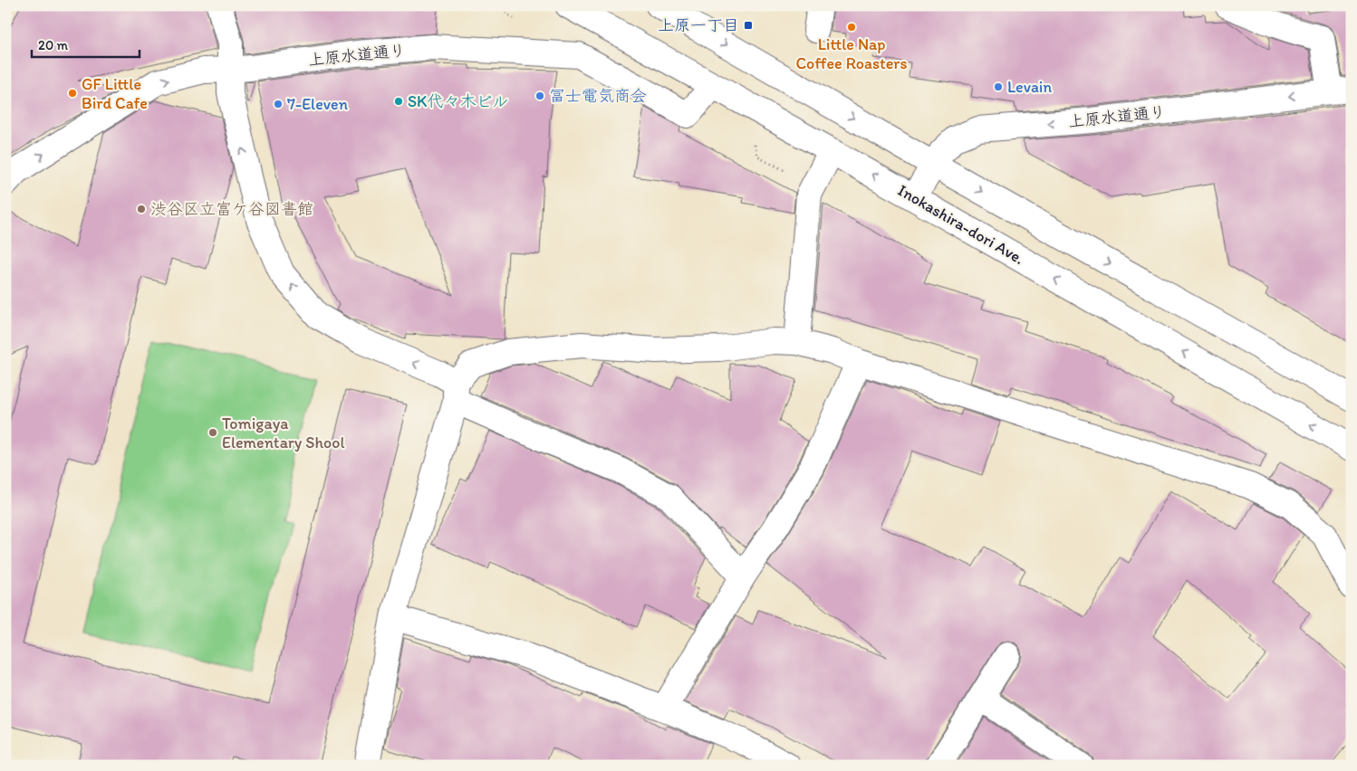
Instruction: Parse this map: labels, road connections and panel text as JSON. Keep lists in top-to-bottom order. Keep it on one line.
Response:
{"streets":{"street":["上原水道通り","Inokashira-dori Ave."]},"crossings":[["上原水道通り","Inokashira-dori Ave."]],"places":{"transit":["上原一丁目"],"other":["Little Nap Coffee Roasters","Levain","GF Little Bird Cafe","冨士電気商会","SK代々木ビル","7-Eleven","渋谷区立富ケ谷図書館","Tomigaya Elementary Shool"]},"scale_bar":"20 m"}
